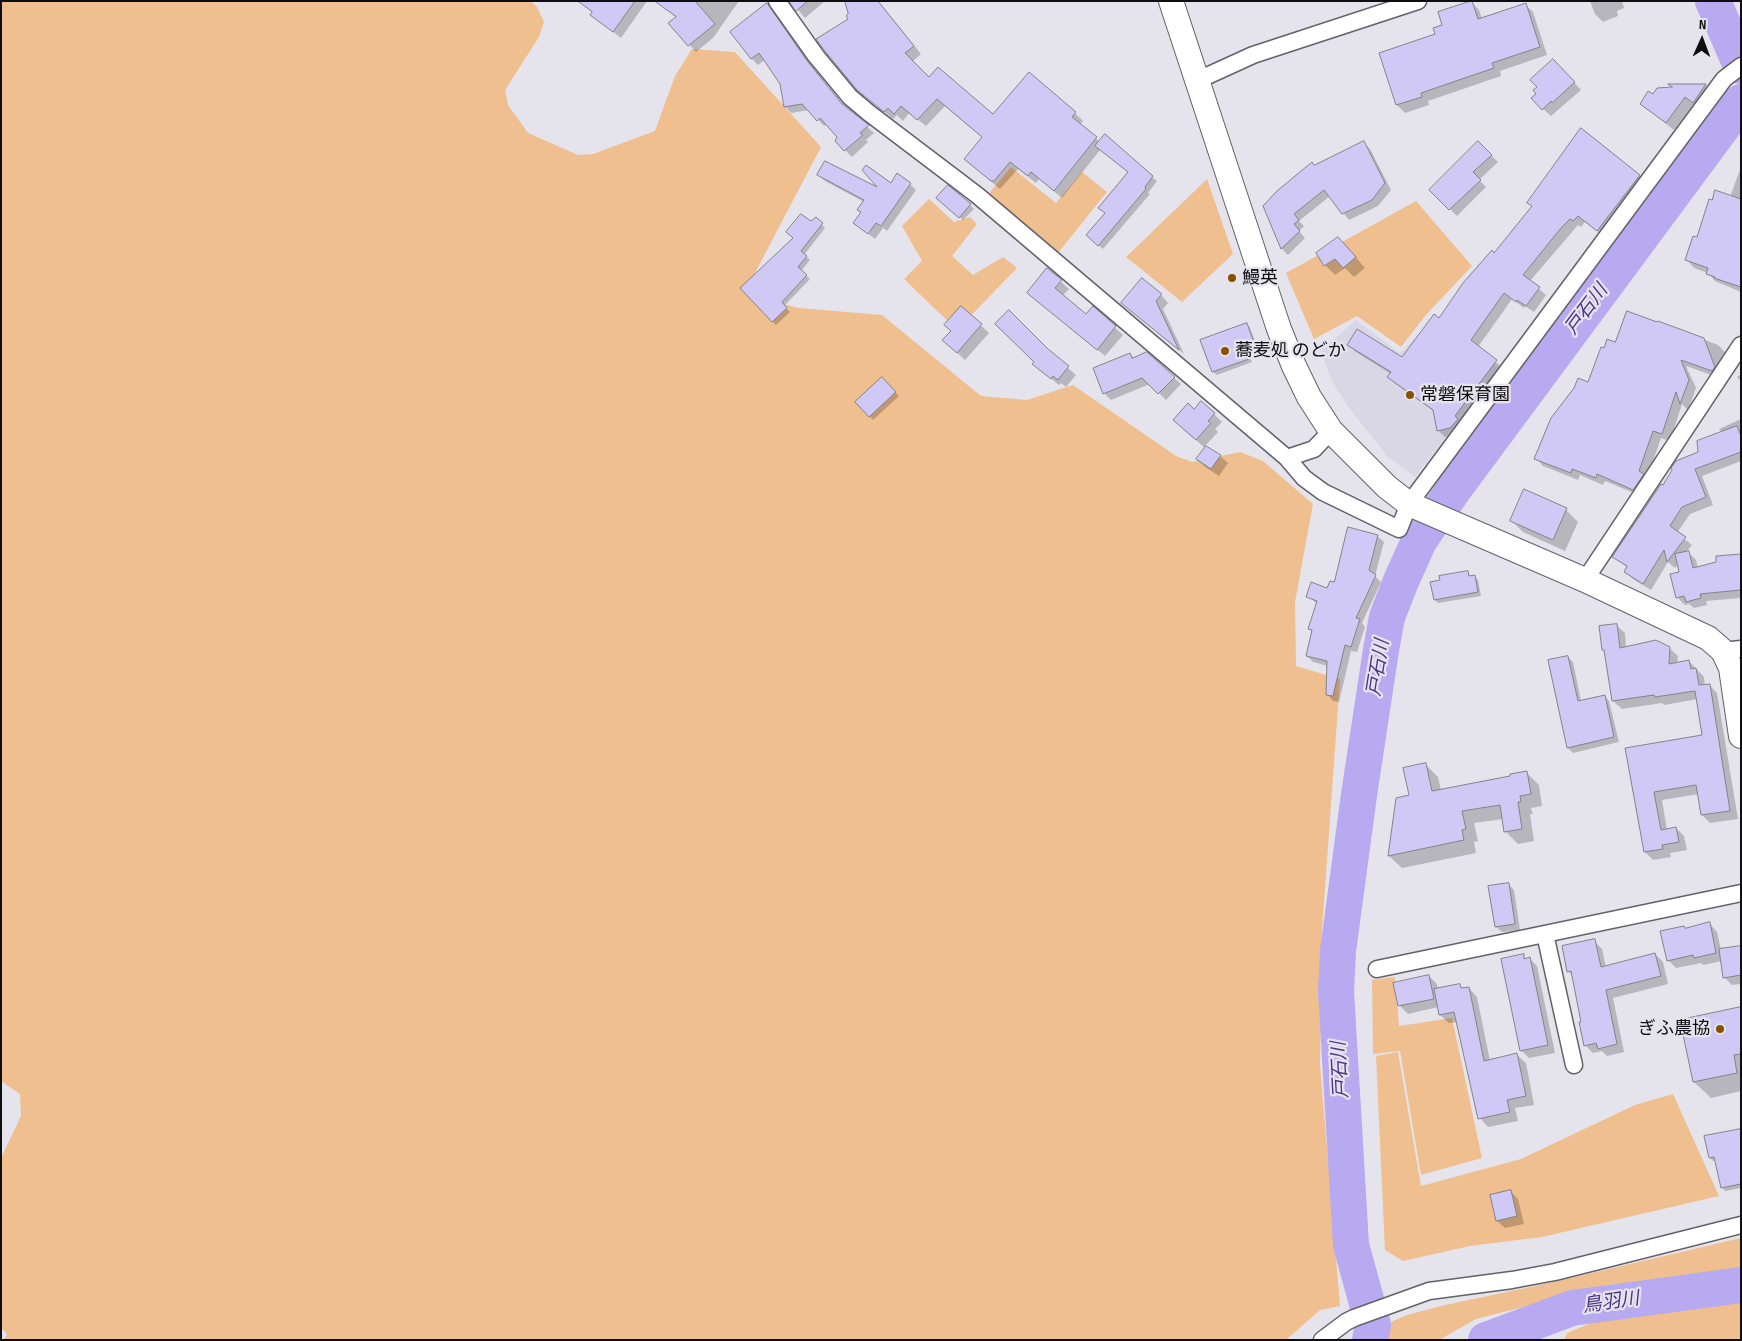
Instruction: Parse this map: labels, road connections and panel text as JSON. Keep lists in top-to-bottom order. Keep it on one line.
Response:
{"water":["戸石川","鳥羽川"],"places":["鰻英","蕎麦処 のどか","常磐保育園","ぎふ農協"],"north":"top"}
